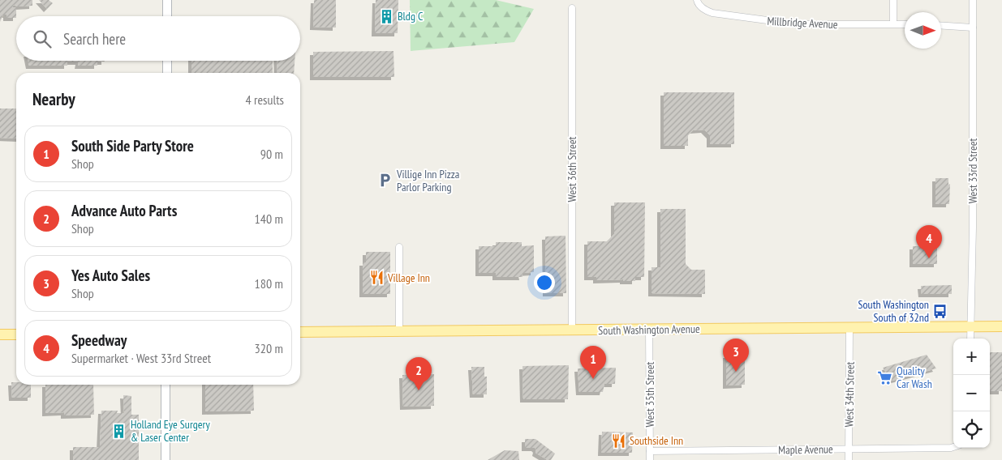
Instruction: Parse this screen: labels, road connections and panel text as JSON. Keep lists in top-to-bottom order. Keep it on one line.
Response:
{"streets":{"main road":["South Washington Avenue"],"street":["Millbridge Avenue","West 36th Street","West 33rd Street","West 35th Street","West 34th Street","Maple Avenue"]},"crossings":[["West 36th Street","South Washington Avenue"],["West 33rd Street","South Washington Avenue"],["South Washington Avenue","West 35th Street"],["South Washington Avenue","West 34th Street"],["West 35th Street","Maple Avenue"],["West 34th Street","Maple Avenue"]],"places":{"building":["Bldg C","Holland Eye Surgery & Laser Center"],"parking":["Villige Inn Pizza Parlor Parking"],"restaurant":["Village Inn","Southside Inn"],"bus stop":["South Washington South of 32nd"],"supermarket":["Quality Car Wash"]},"north":"right","page":{"search":"Search here","heading":["Nearby","4 results"],"list":[{"mark":"1","name":"South Side Party Store","note":"Shop","value":"90 m"},{"mark":"2","name":"Advance Auto Parts","note":"Shop","value":"140 m"},{"mark":"3","name":"Yes Auto Sales","note":"Shop","value":"180 m"},{"mark":"4","name":"Speedway","note":"Supermarket · West 33rd Street","value":"320 m"}],"pins":["4","3","1","2"],"map_buttons":["+","−"]}}
